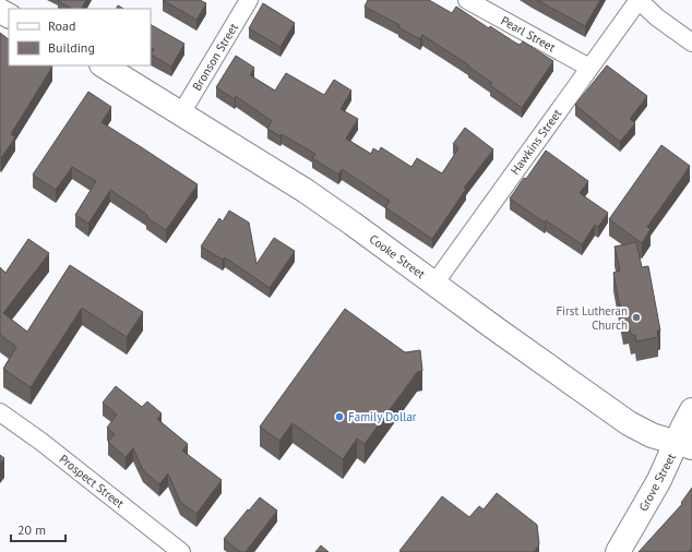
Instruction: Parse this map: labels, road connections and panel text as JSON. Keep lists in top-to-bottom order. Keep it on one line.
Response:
{"streets":{"main road":["Cooke Street","Grove Street"],"street":["Pearl Street","Bronson Street","Hawkins Street","Prospect Street"]},"crossings":[["Pearl Street","Hawkins Street"],["Bronson Street","Cooke Street"],["Hawkins Street","Cooke Street"],["Cooke Street","Grove Street"]],"places":["First Lutheran Church","Family Dollar"],"legend":["Road","Building"],"scale_bar":"20 m"}
